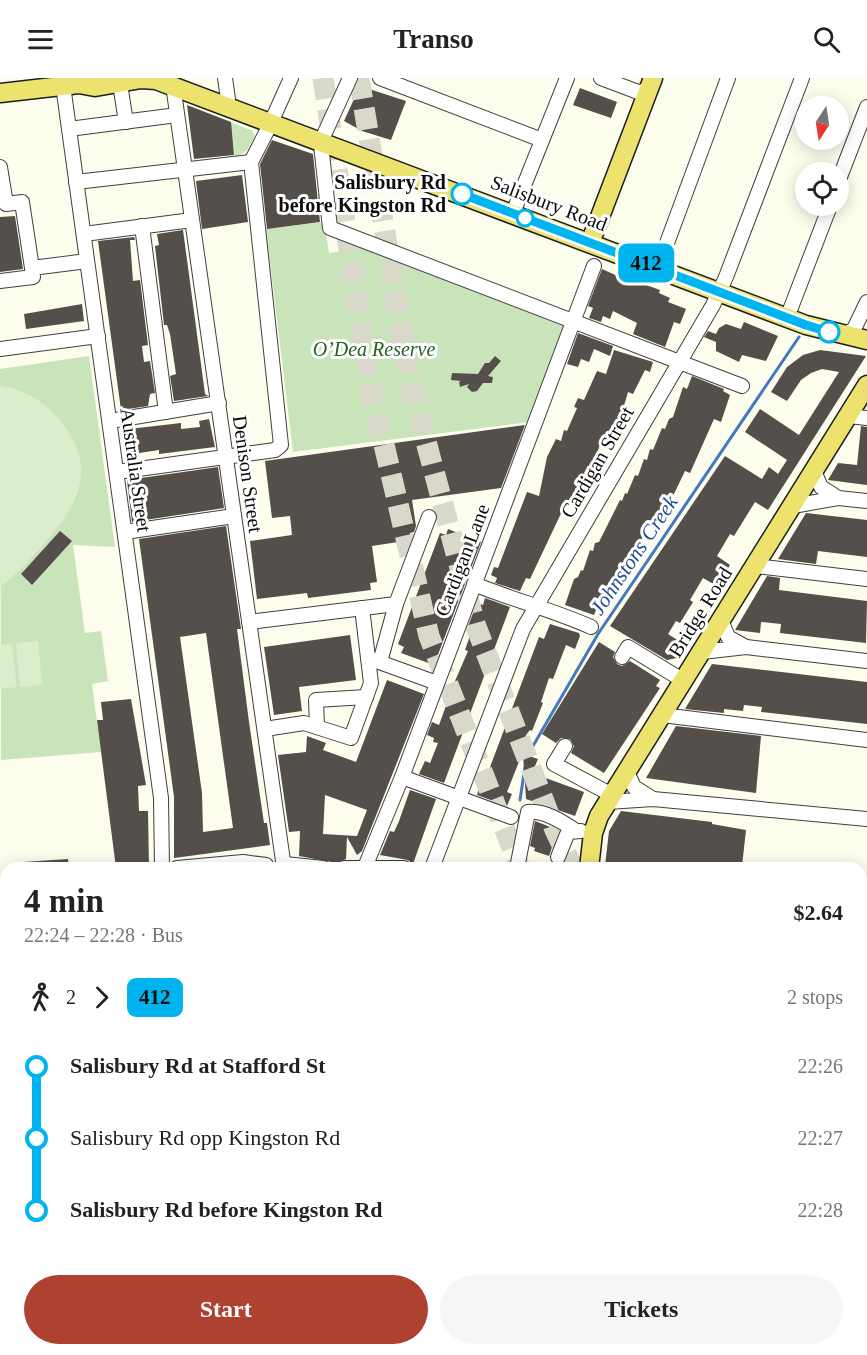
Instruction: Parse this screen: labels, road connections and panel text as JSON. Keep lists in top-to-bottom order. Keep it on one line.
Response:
{"streets":{"main road":["Salisbury Road","Bridge Road"],"street":["Cardigan Street","Australia Street","Denison Street","Cardigan Lane"]},"crossings":[["Salisbury Road","Cardigan Street"],["Salisbury Road","Australia Street"],["Salisbury Road","Denison Street"]],"water":["Johnstons Creek"],"parks":["O’Dea Reserve"],"places":["Salisbury Rd before Kingston Rd"],"lines":["bus line 412"],"north":"bottom","page":{"header":"Transo","on_map":"412","heading":["4 min","22:24 – 22:28 · Bus","$2.64"],"legs":["2","412","2 stops"],"list":[{"name":"Salisbury Rd at Stafford St","value":"22:26"},{"name":"Salisbury Rd opp Kingston Rd","value":"22:27"},{"name":"Salisbury Rd before Kingston Rd","value":"22:28"}],"buttons":["Start","Tickets"]}}
